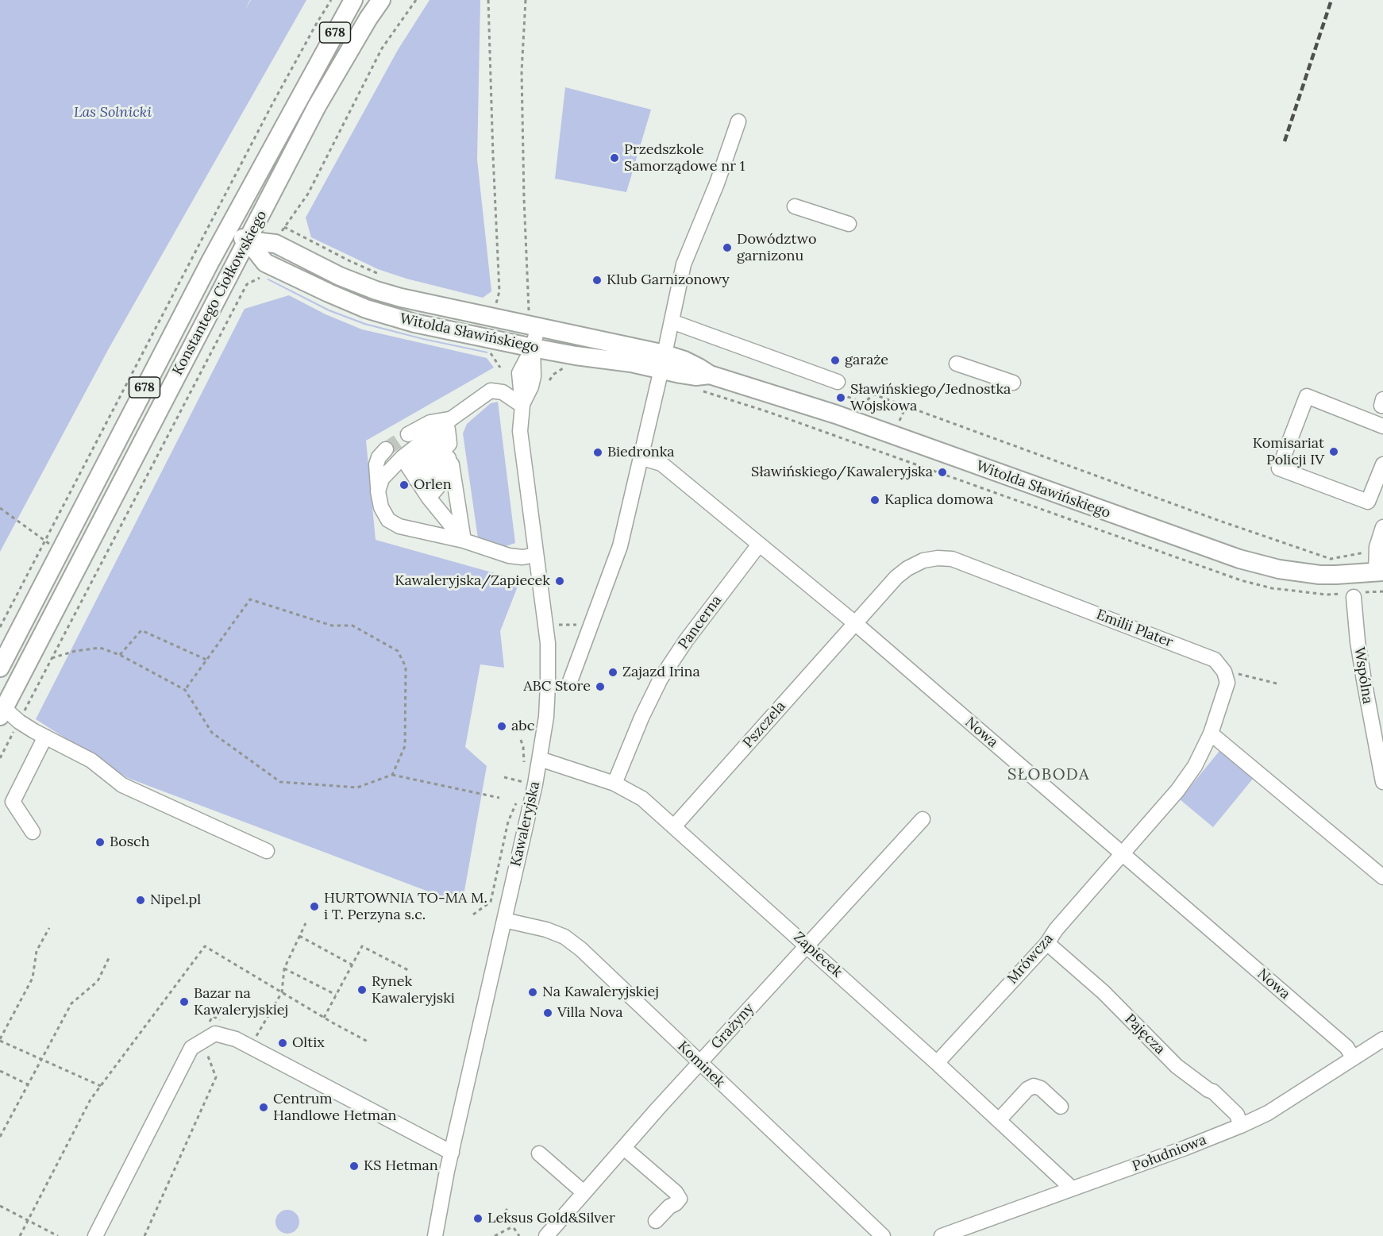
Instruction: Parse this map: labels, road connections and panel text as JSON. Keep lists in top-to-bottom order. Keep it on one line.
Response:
{"streets":{"main road":["678","Konstantego Ciołkowskiego","Witolda Sławińskiego"],"street":["Pancerna","Emilii Plater","Wspólna","Pszczela","Nowa","Kawaleryjska","Zapiecek","Mrówcza","Grażyny","Pajęcza","Kominek","Południowa"]},"crossings":[["Konstantego Ciołkowskiego","Witolda Sławińskiego"],["Witolda Sławińskiego","Kawaleryjska"],["Pancerna","Nowa"],["Pancerna","Zapiecek"],["Emilii Plater","Pszczela"],["Emilii Plater","Nowa"],["Emilii Plater","Mrówcza"],["Pszczela","Nowa"],["Pszczela","Zapiecek"],["Nowa","Mrówcza"],["Nowa","Południowa"],["Kawaleryjska","Zapiecek"],["Kawaleryjska","Kominek"],["Zapiecek","Mrówcza"],["Zapiecek","Grażyny"],["Zapiecek","Południowa"],["Mrówcza","Pajęcza"],["Grażyny","Kominek"],["Pajęcza","Południowa"]],"districts":["SŁOBODA"],"parks":["Las Solnicki"],"places":["Przedszkole Samorządowe nr 1","Dowództwo garnizonu","Klub Garnizonowy","garaże","Sławińskiego/Jednostka Wojskowa","Komisariat Policji IV","Biedronka","Sławińskiego/Kawaleryjska","Orlen","Kaplica domowa","Kawaleryjska/Zapiecek","Zajazd Irina","ABC Store","abc","Bosch","Nipel.pl","HURTOWNIA TO-MA M. i T. Perzyna s.c.","Rynek Kawaleryjski","Na Kawaleryjskiej","Bazar na Kawaleryjskiej","Villa Nova","Oltix","Centrum Handlowe Hetman","KS Hetman","Leksus Gold&Silver"]}
